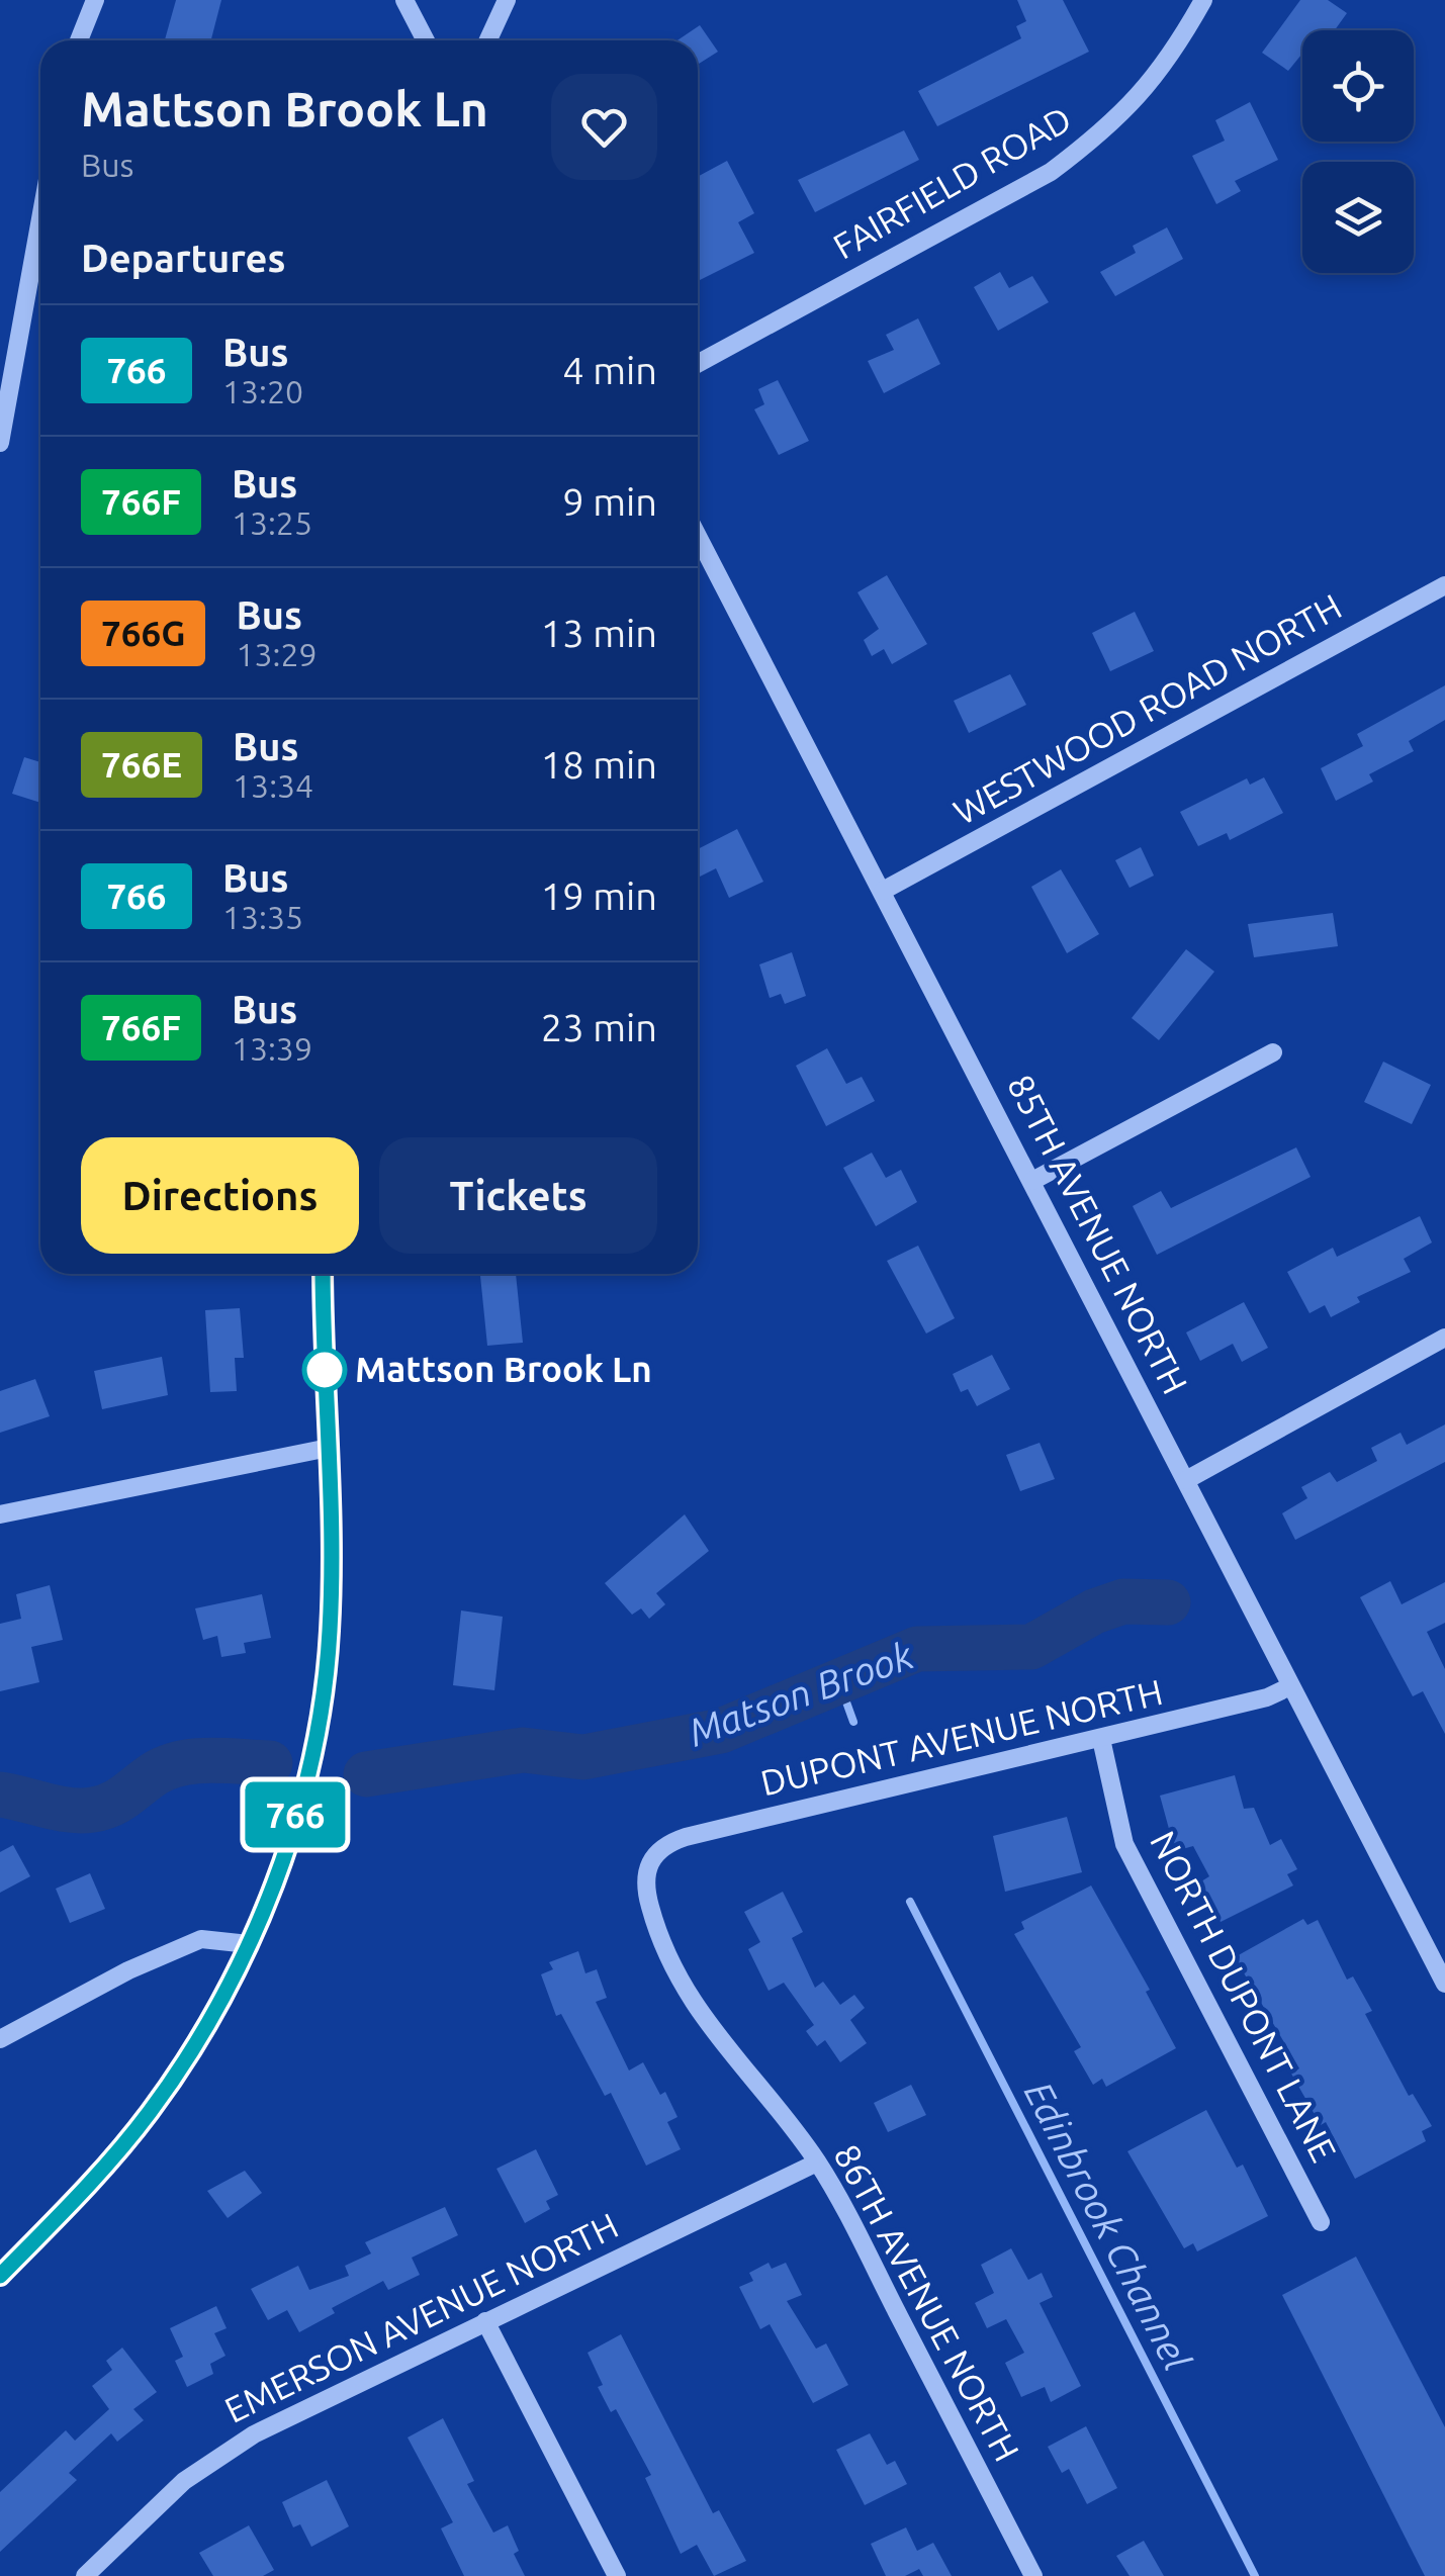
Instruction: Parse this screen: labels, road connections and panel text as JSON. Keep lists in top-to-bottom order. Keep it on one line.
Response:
{"streets":{"street":["FAIRFIELD ROAD","WESTWOOD ROAD NORTH","85TH AVENUE NORTH","DUPONT AVENUE NORTH","NORTH DUPONT LANE","86TH AVENUE NORTH","EMERSON AVENUE NORTH"]},"crossings":[["WESTWOOD ROAD NORTH","85TH AVENUE NORTH"],["85TH AVENUE NORTH","DUPONT AVENUE NORTH"],["DUPONT AVENUE NORTH","NORTH DUPONT LANE"],["DUPONT AVENUE NORTH","86TH AVENUE NORTH"],["86TH AVENUE NORTH","EMERSON AVENUE NORTH"]],"water":["Matson Brook","Edinbrook Channel"],"places":["Mattson Brook Ln"],"lines":["bus line 766"],"page":{"on_map":"766","heading":[["Mattson Brook Ln","Bus"],"Departures"],"list":[{"mark":"766","name":"Bus","note":"13:20","value":"4 min"},{"mark":"766F","name":"Bus","note":"13:25","value":"9 min"},{"mark":"766G","name":"Bus","note":"13:29","value":"13 min"},{"mark":"766E","name":"Bus","note":"13:34","value":"18 min"},{"mark":"766","name":"Bus","note":"13:35","value":"19 min"},{"mark":"766F","name":"Bus","note":"13:39","value":"23 min"}],"buttons":["Directions","Tickets"]}}
